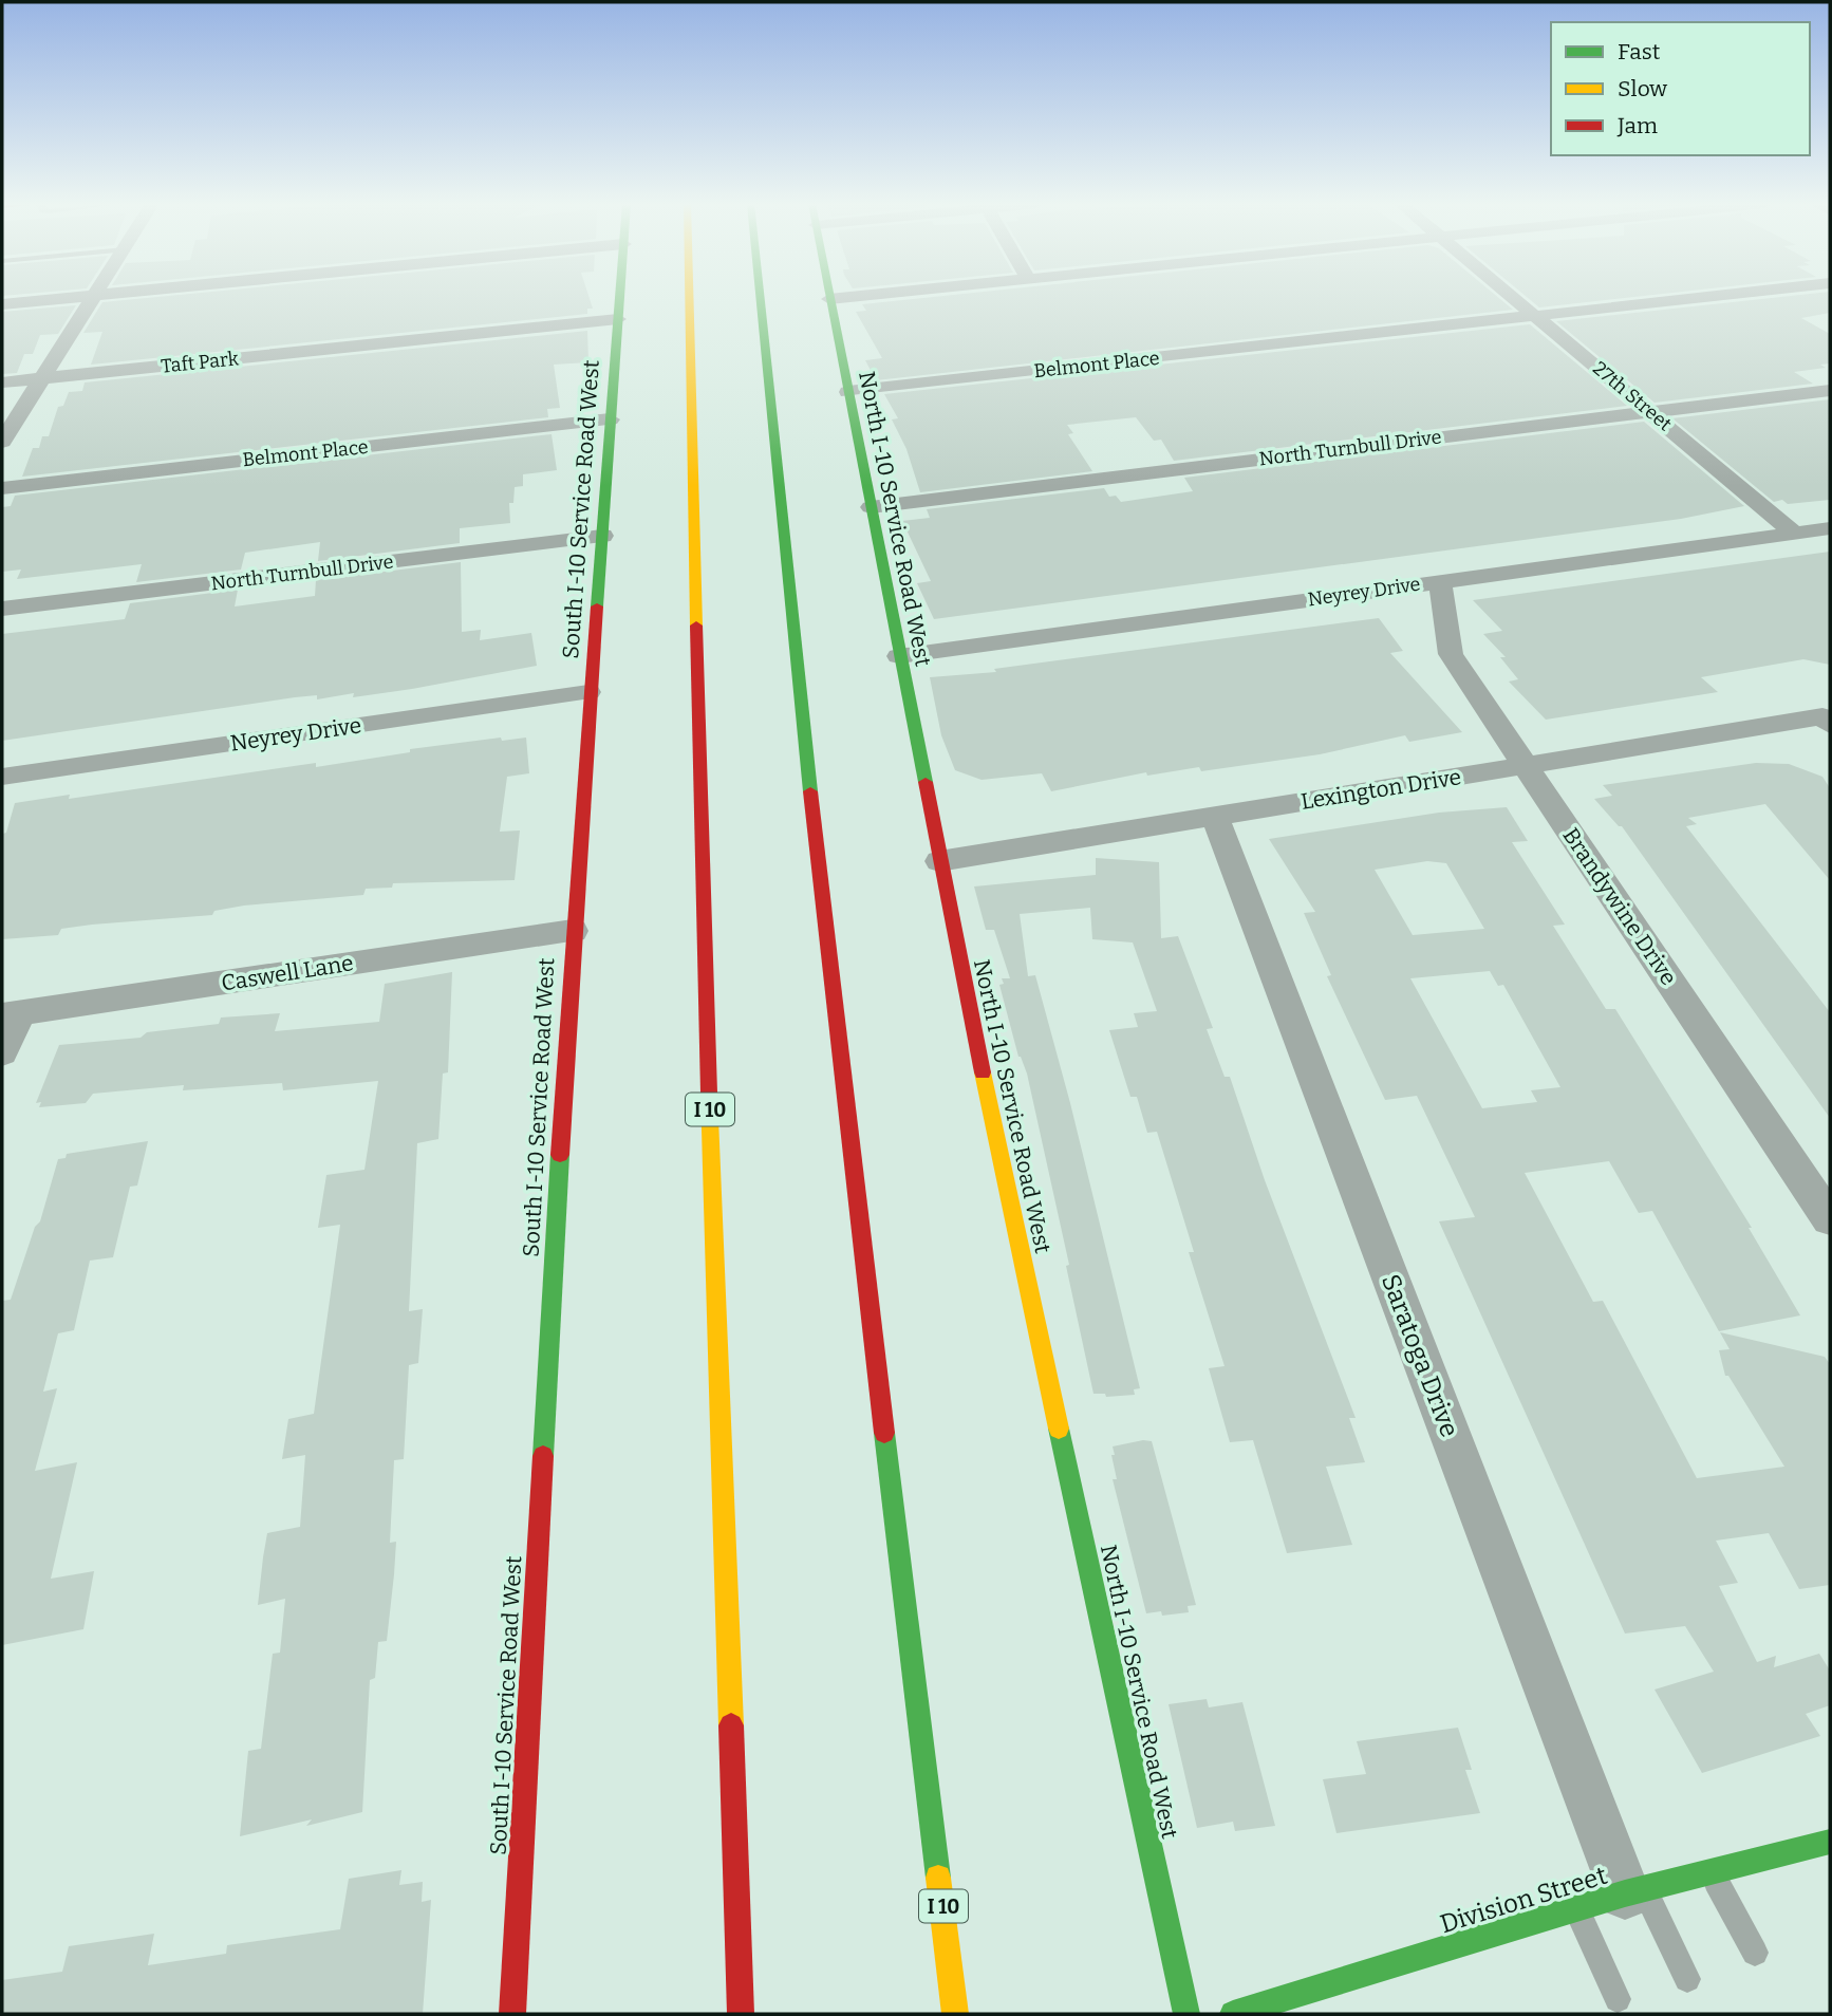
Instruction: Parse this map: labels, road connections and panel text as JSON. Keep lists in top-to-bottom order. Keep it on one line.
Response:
{"streets":{"main road":["South I-10 Service Road West","North I-10 Service Road West","I 10","Division Street"],"street":["Taft Park","Belmont Place","27th Street","North Turnbull Drive","Neyrey Drive","Lexington Drive","Brandywine Drive","Caswell Lane","Saratoga Drive"]},"crossings":[["Taft Park","South I-10 Service Road West"],["Belmont Place","27th Street"],["Belmont Place","South I-10 Service Road West"],["Belmont Place","North I-10 Service Road West"],["27th Street","North Turnbull Drive"],["27th Street","Neyrey Drive"],["North Turnbull Drive","South I-10 Service Road West"],["North Turnbull Drive","North I-10 Service Road West"],["South I-10 Service Road West","Neyrey Drive"],["South I-10 Service Road West","Caswell Lane"],["North I-10 Service Road West","Neyrey Drive"],["North I-10 Service Road West","Lexington Drive"],["Neyrey Drive","Brandywine Drive"],["Lexington Drive","Brandywine Drive"],["Lexington Drive","Saratoga Drive"],["Saratoga Drive","Division Street"]],"legend":["Fast","Slow","Jam"]}
